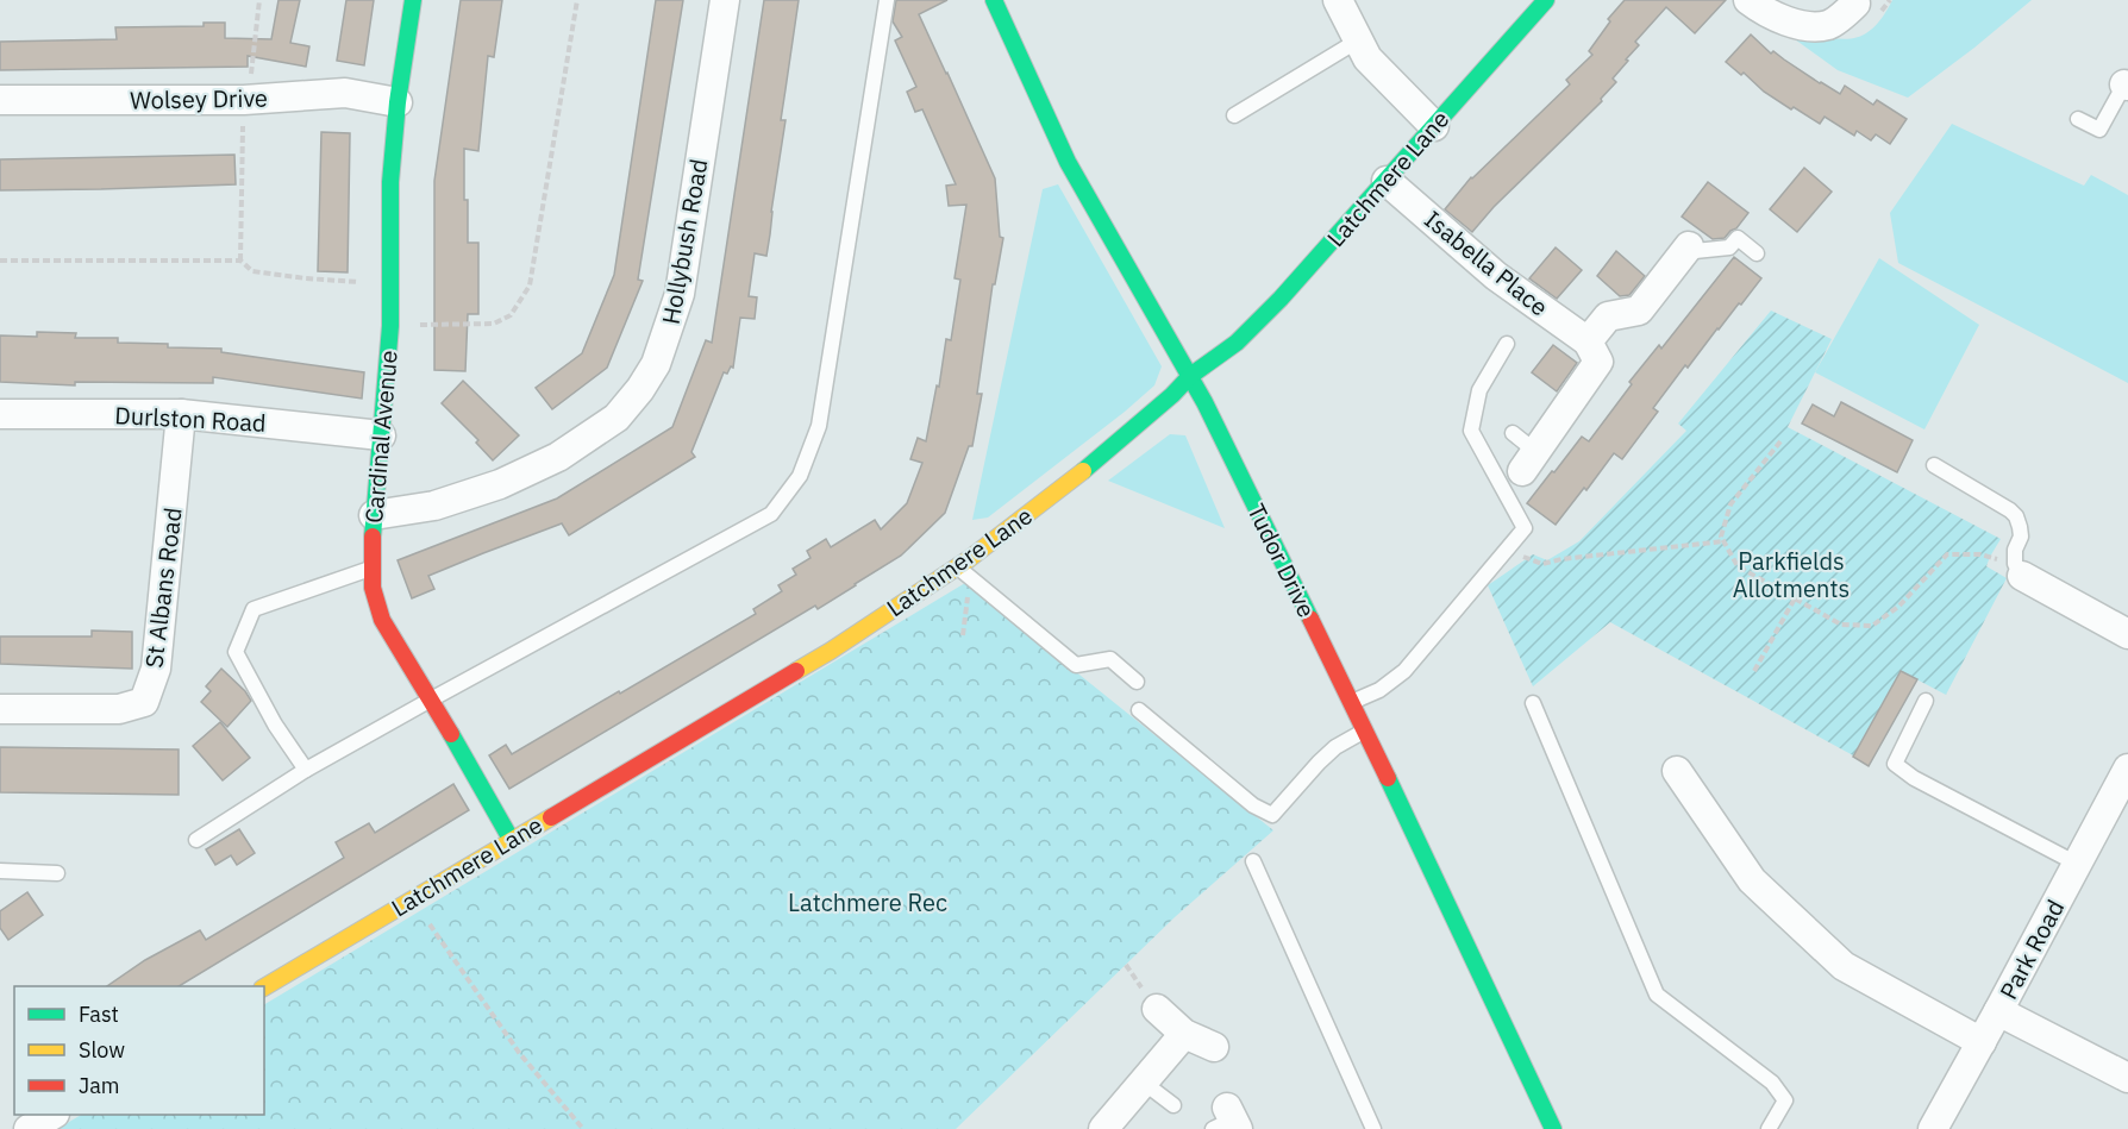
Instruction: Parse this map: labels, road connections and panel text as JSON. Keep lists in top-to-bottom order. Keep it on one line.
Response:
{"streets":{"street":["Wolsey Drive","Latchmere Lane","Hollybush Road","Isabella Place","Durlston Road","Cardinal Avenue","Tudor Drive","St Albans Road","Park Road"]},"crossings":[["Wolsey Drive","Cardinal Avenue"],["Latchmere Lane","Isabella Place"],["Latchmere Lane","Cardinal Avenue"],["Latchmere Lane","Tudor Drive"],["Hollybush Road","Cardinal Avenue"],["Durlston Road","Cardinal Avenue"],["Durlston Road","St Albans Road"]],"parks":["Parkfields Allotments","Latchmere Rec"],"legend":["Fast","Slow","Jam"]}
